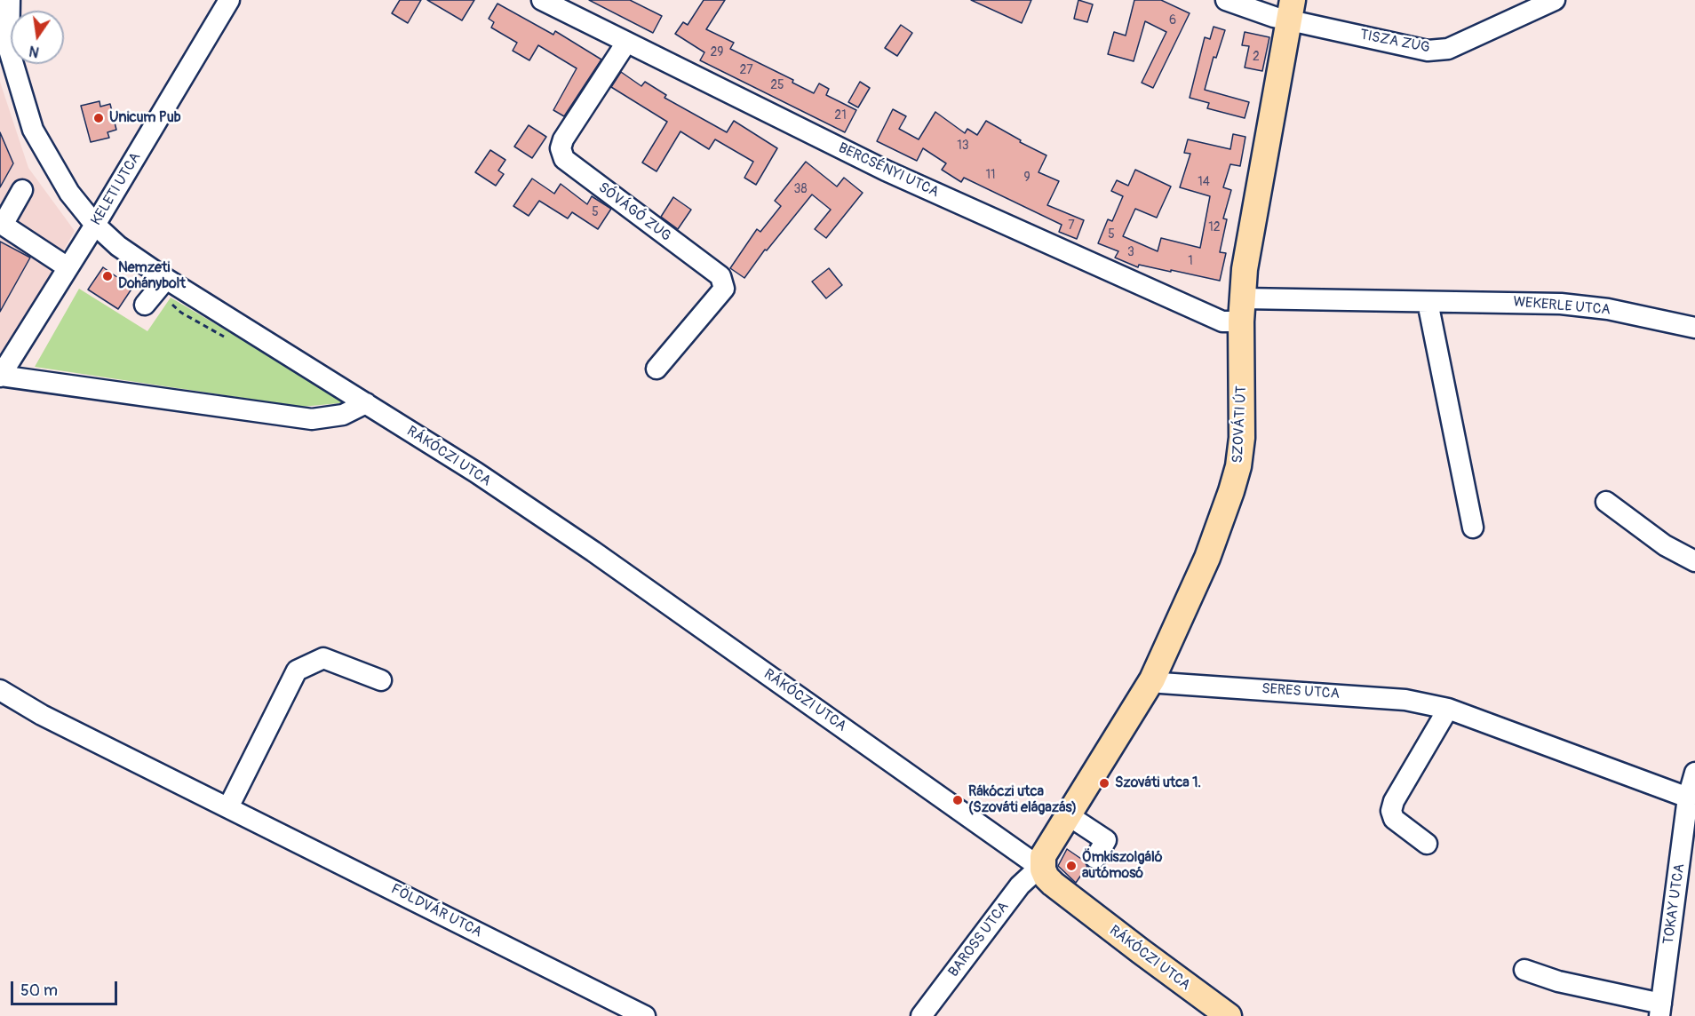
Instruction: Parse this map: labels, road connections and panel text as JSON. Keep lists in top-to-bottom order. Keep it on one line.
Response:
{"streets":{"main road":["SZOVÁTI ÚT","RÁKÓCZI UTCA"],"street":["TISZA ZUG","BERCSÉNYI UTCA","KELETI UTCA","SÓVÁGÓ ZUG","WEKERLE UTCA","SERES UTCA","TOKAY UTCA","FÖLDVÁR UTCA","BAROSS UTCA"]},"crossings":[["TISZA ZUG","SZOVÁTI ÚT"],["BERCSÉNYI UTCA","SÓVÁGÓ ZUG"],["BERCSÉNYI UTCA","WEKERLE UTCA"],["BERCSÉNYI UTCA","SZOVÁTI ÚT"],["KELETI UTCA","RÁKÓCZI UTCA"],["WEKERLE UTCA","SZOVÁTI ÚT"],["SZOVÁTI ÚT","RÁKÓCZI UTCA"],["SZOVÁTI ÚT","SERES UTCA"],["SZOVÁTI ÚT","BAROSS UTCA"],["RÁKÓCZI UTCA","BAROSS UTCA"],["SERES UTCA","TOKAY UTCA"]],"places":["Unicum Pub","Nemzeti Dohánybolt","Szováti utca 1.","Rákóczi utca (Szováti elágazás)","Ömkiszolgáló autómosó"],"house_numbers":["6","29","2","27","25","21","13","11","9","14","38","5","7","12","5","3","1"],"scale_bar":"50 m","north":"bottom"}
